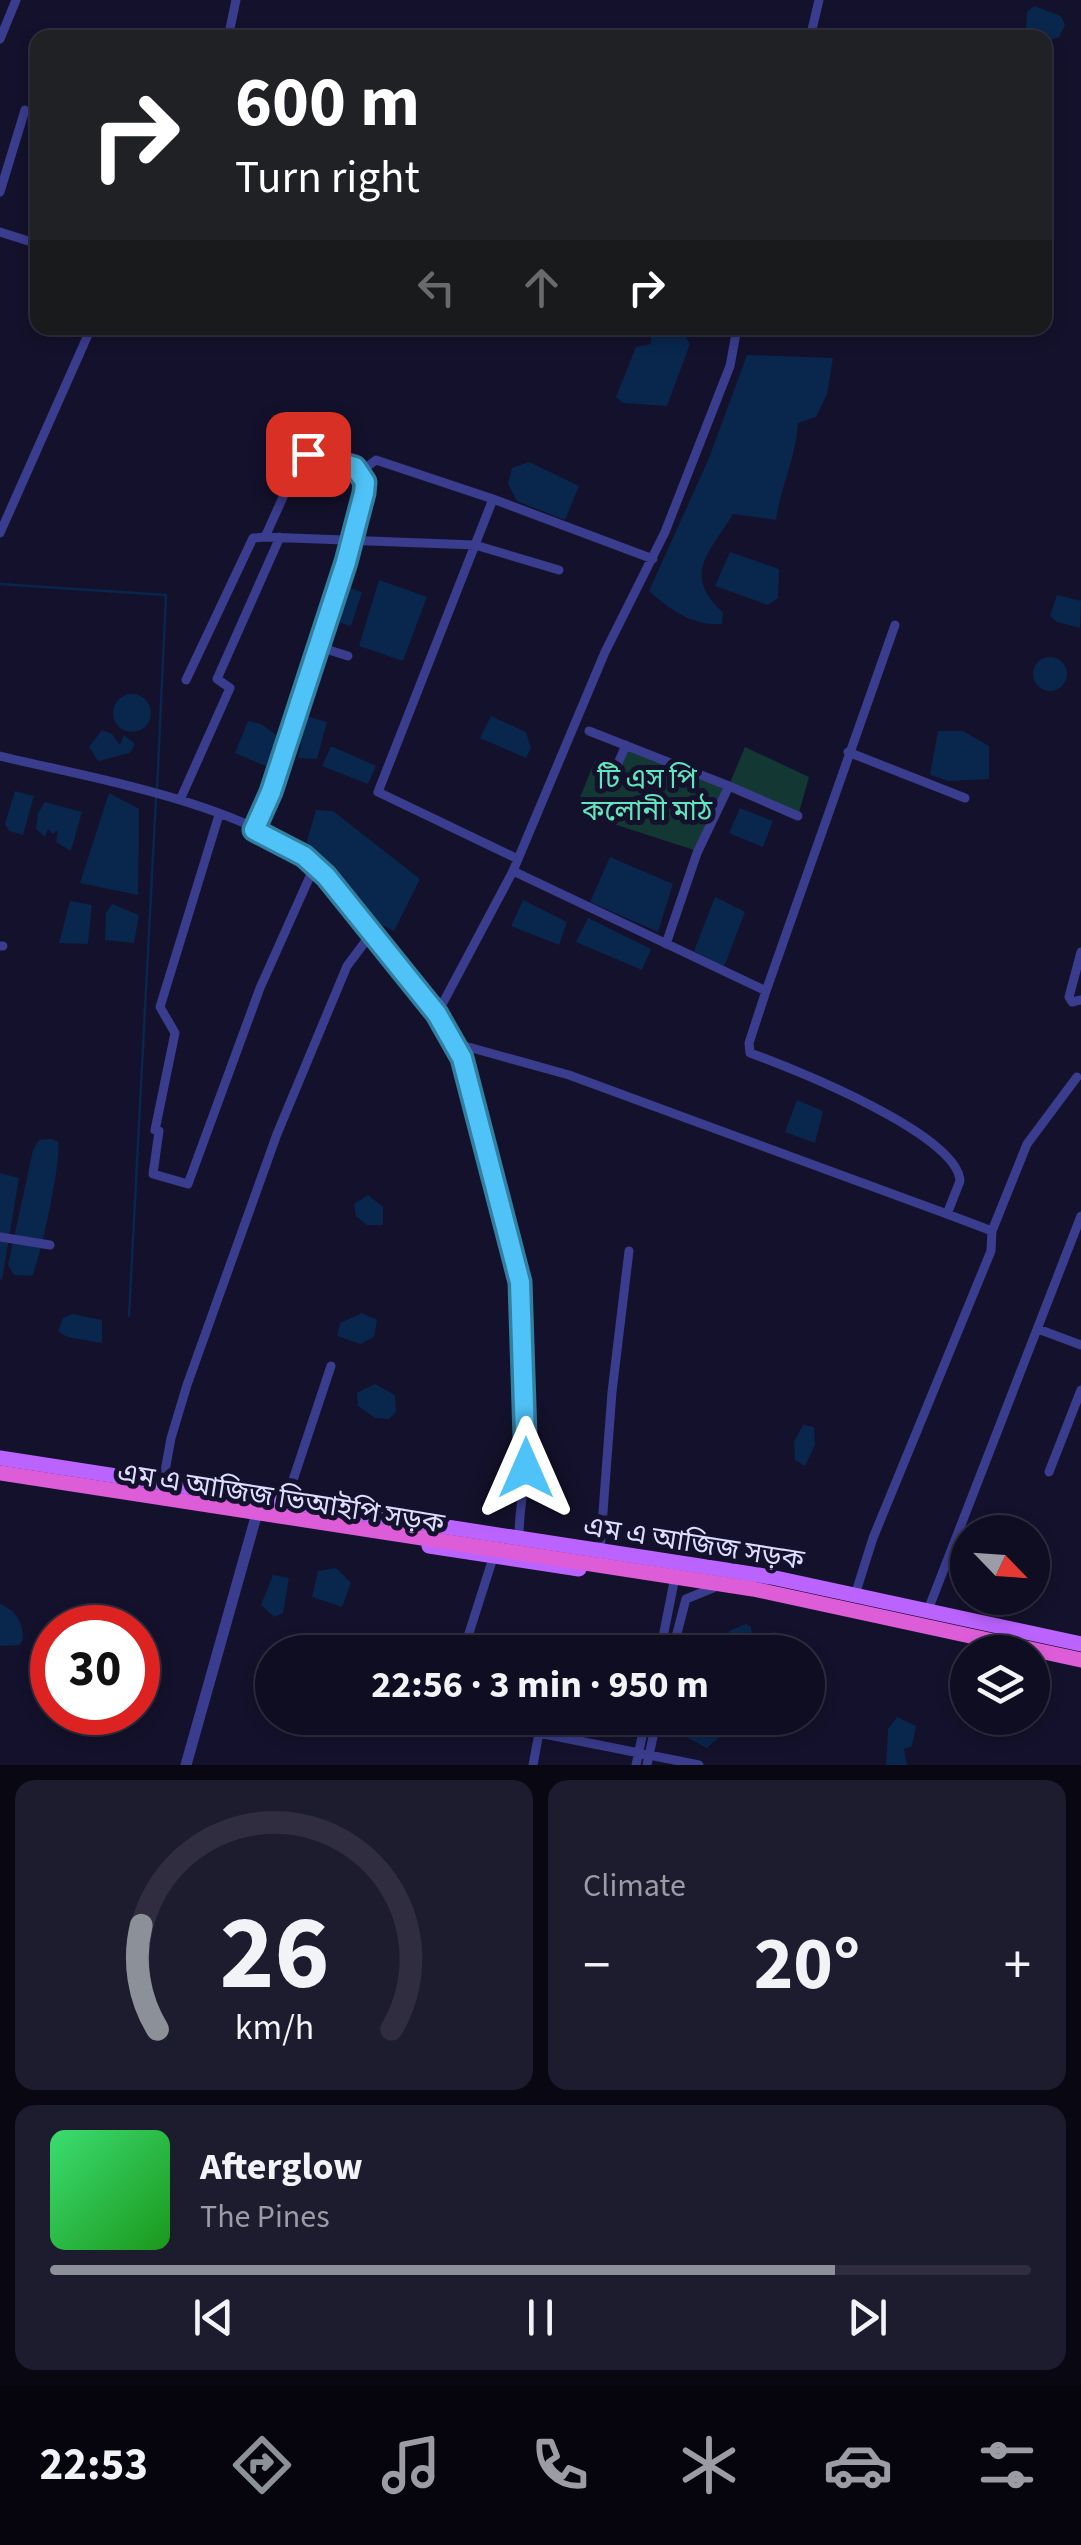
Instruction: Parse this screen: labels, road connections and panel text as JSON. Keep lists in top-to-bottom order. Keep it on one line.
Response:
{"streets":{"main road":["এম এ আজিজ ভিআইপি সড়ক","এম এ আজিজ সড়ক"]},"parks":["টি এস পি কলোনী মাঠ"],"north":"bottom right","page":{"turn":["600 m","Turn right"],"limit":"30","trip":"22:56 · 3 min · 950 m","tile":"Climate","heat":["−","20°","+"],"song":["Afterglow","The Pines"],"tabs":"22:53","gauge":["26","km/h"]}}
